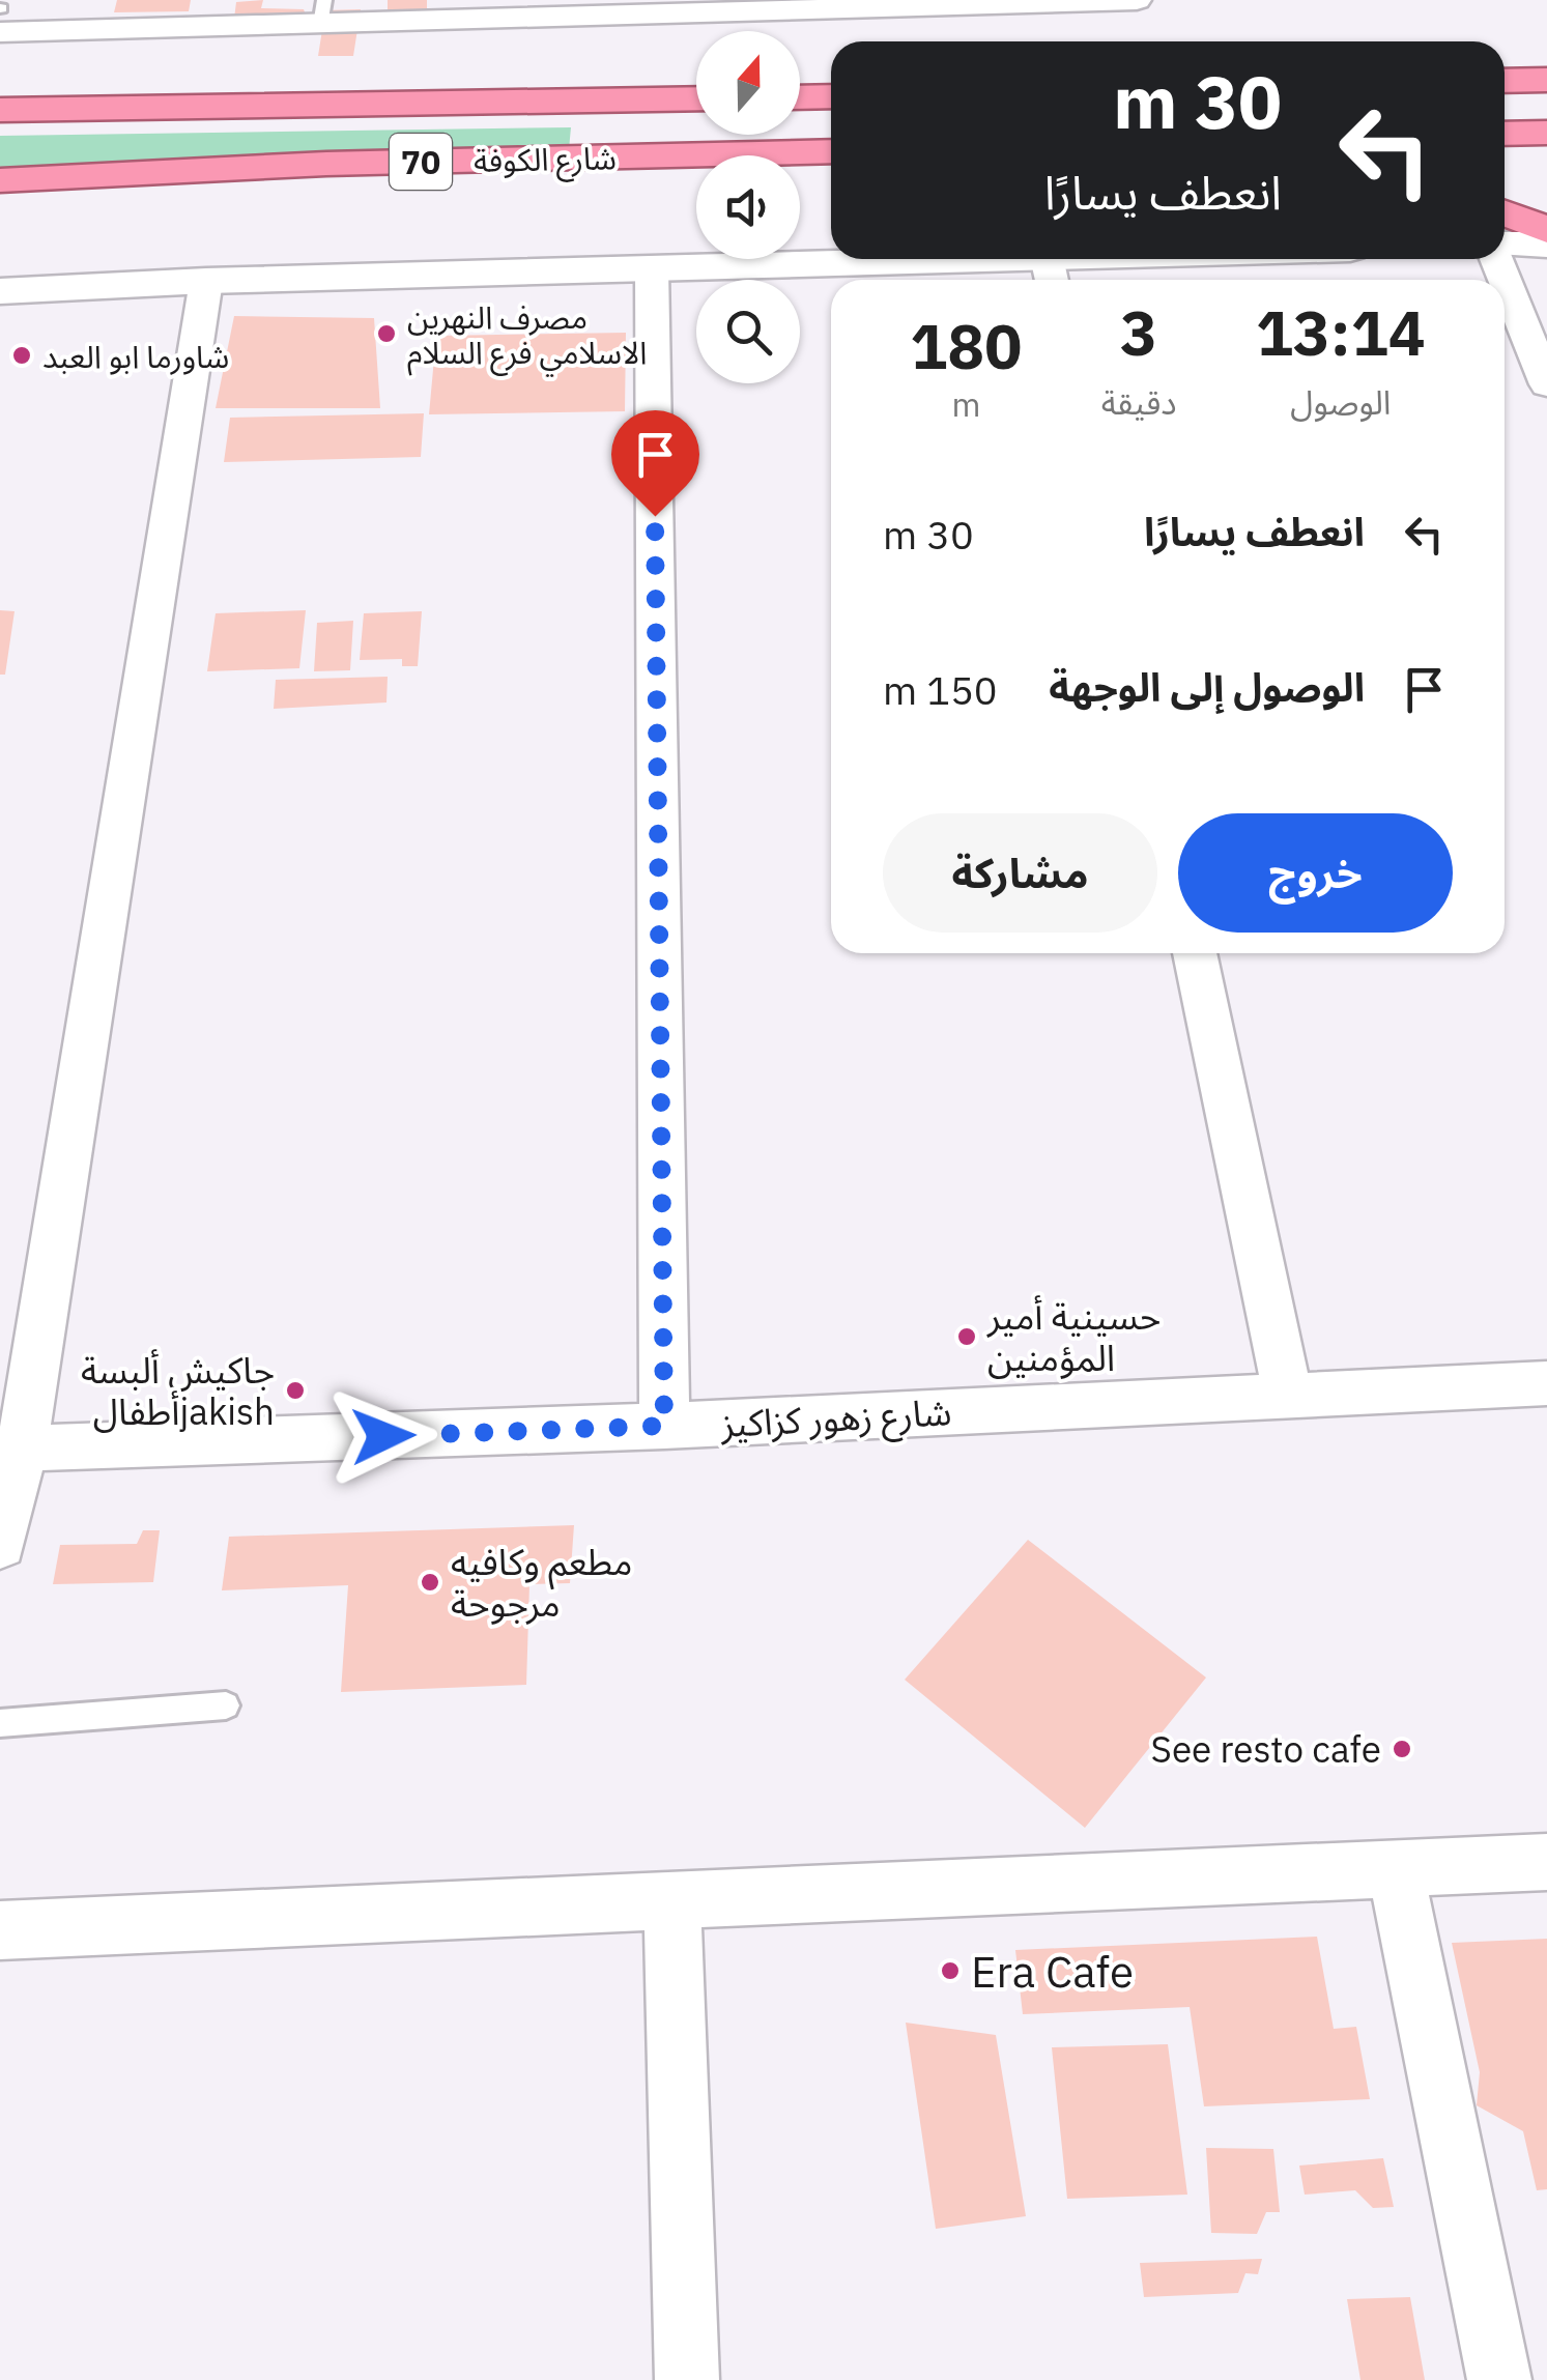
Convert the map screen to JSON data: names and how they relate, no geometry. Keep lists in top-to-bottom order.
{
  "streets": {
    "highway": ["شارع الكوفة", "70"],
    "street": ["شارع زهور كزاكيز"]
  },
  "places": [
    "مصرف النهرين الاسلامي فرع السلام",
    "شاورما ابو العبد",
    "حسينية أمير المؤمنين",
    "جاكيش ألبسة أطفالjakish",
    "مطعم وكافيه مرجوحة",
    "See resto cafe",
    "Era Cafe"
  ],
  "north": "top",
  "page": {
    "turn": ["30 m", "انعطف يسارًا"],
    "eta": [
      "13:14",
      "الوصول",
      "3",
      "دقيقة",
      "180",
      "m"
    ],
    "list": [
      {
        "name": "انعطف يسارًا",
        "value": "30 m"
      },
      {
        "name": "الوصول إلى الوجهة",
        "value": "150 m"
      }
    ],
    "buttons": ["خروج", "مشاركة"]
  }
}
